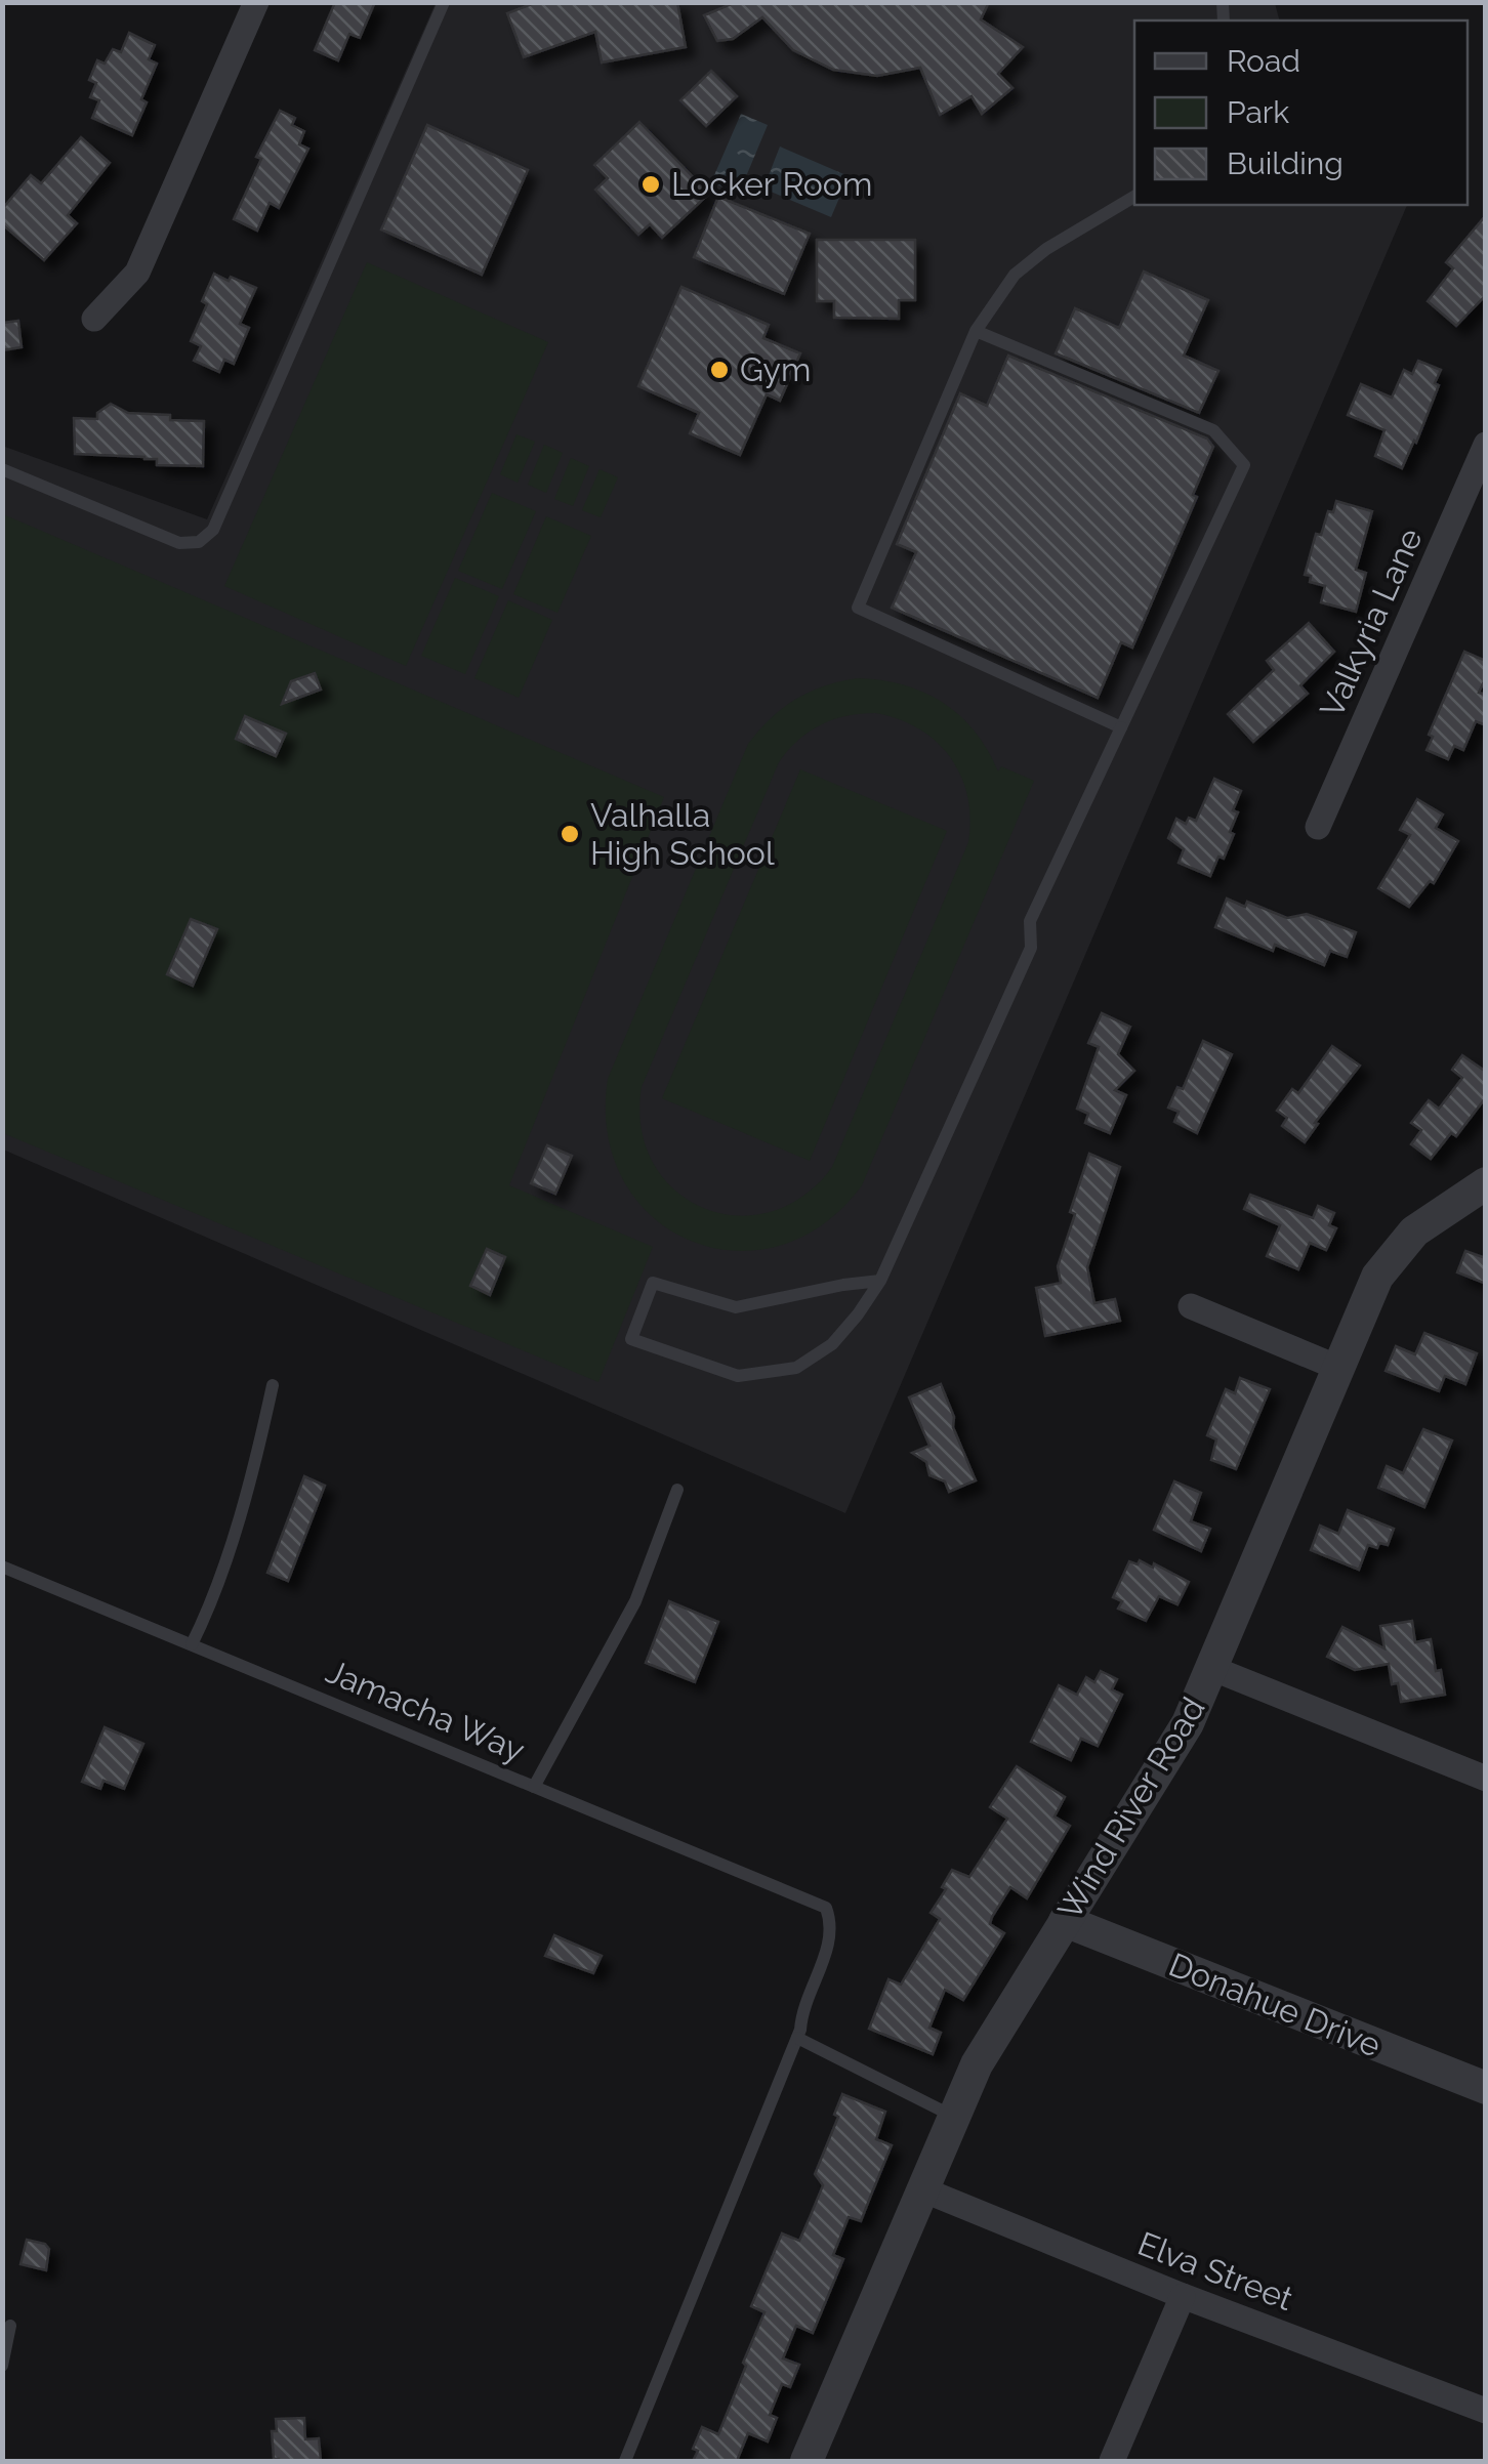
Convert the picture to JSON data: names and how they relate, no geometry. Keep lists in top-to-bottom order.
{
  "streets": {
    "street": [
      "Valkyria Lane",
      "Wind River Road",
      "Donahue Drive",
      "Elva Street"
    ],
    "lane": ["Jamacha Way"]
  },
  "crossings": [
    ["Wind River Road", "Donahue Drive"],
    ["Wind River Road", "Elva Street"]
  ],
  "places": ["Locker Room", "Gym", "Valhalla High School"],
  "legend": ["Road", "Park", "Building"]
}
